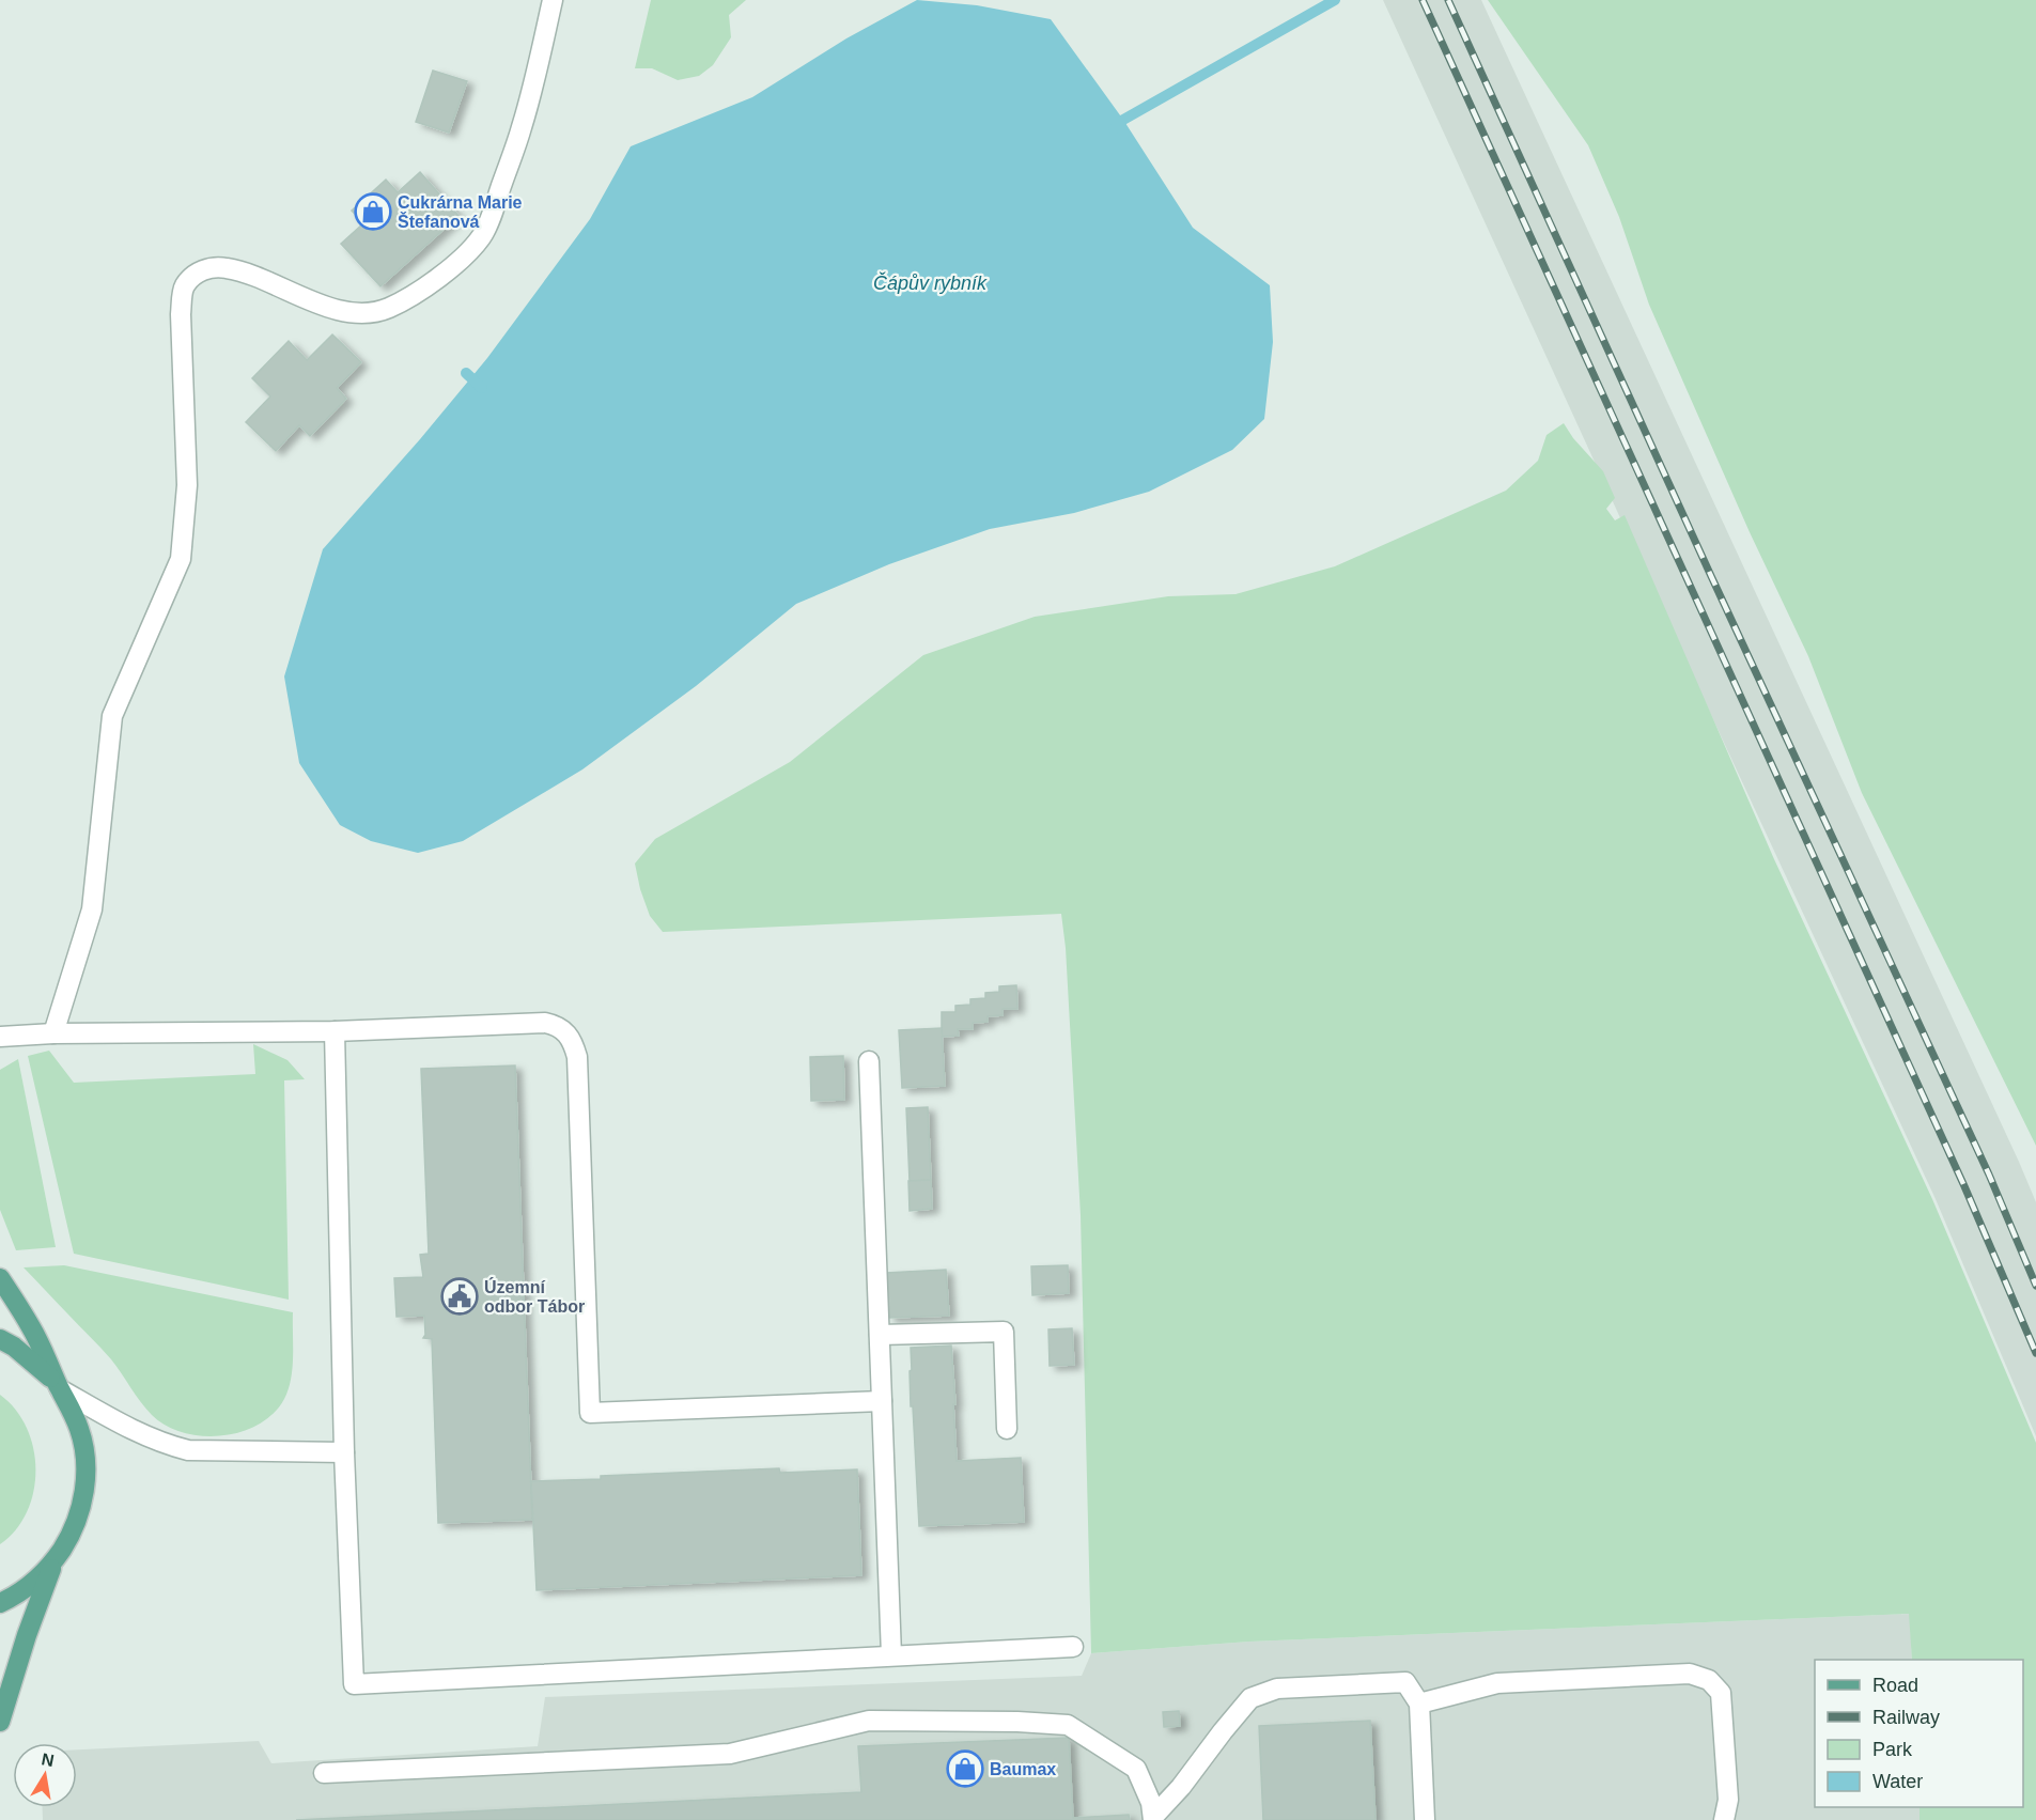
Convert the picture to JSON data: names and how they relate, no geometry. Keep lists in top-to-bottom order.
{
  "water": ["Čápův rybník"],
  "places": {
    "shop": ["Cukrárna Marie Štefanová", "Baumax"],
    "public building": ["Územní odbor Tábor"]
  },
  "legend": [
    "Road",
    "Railway",
    "Park",
    "Water"
  ],
  "north": "top"
}
